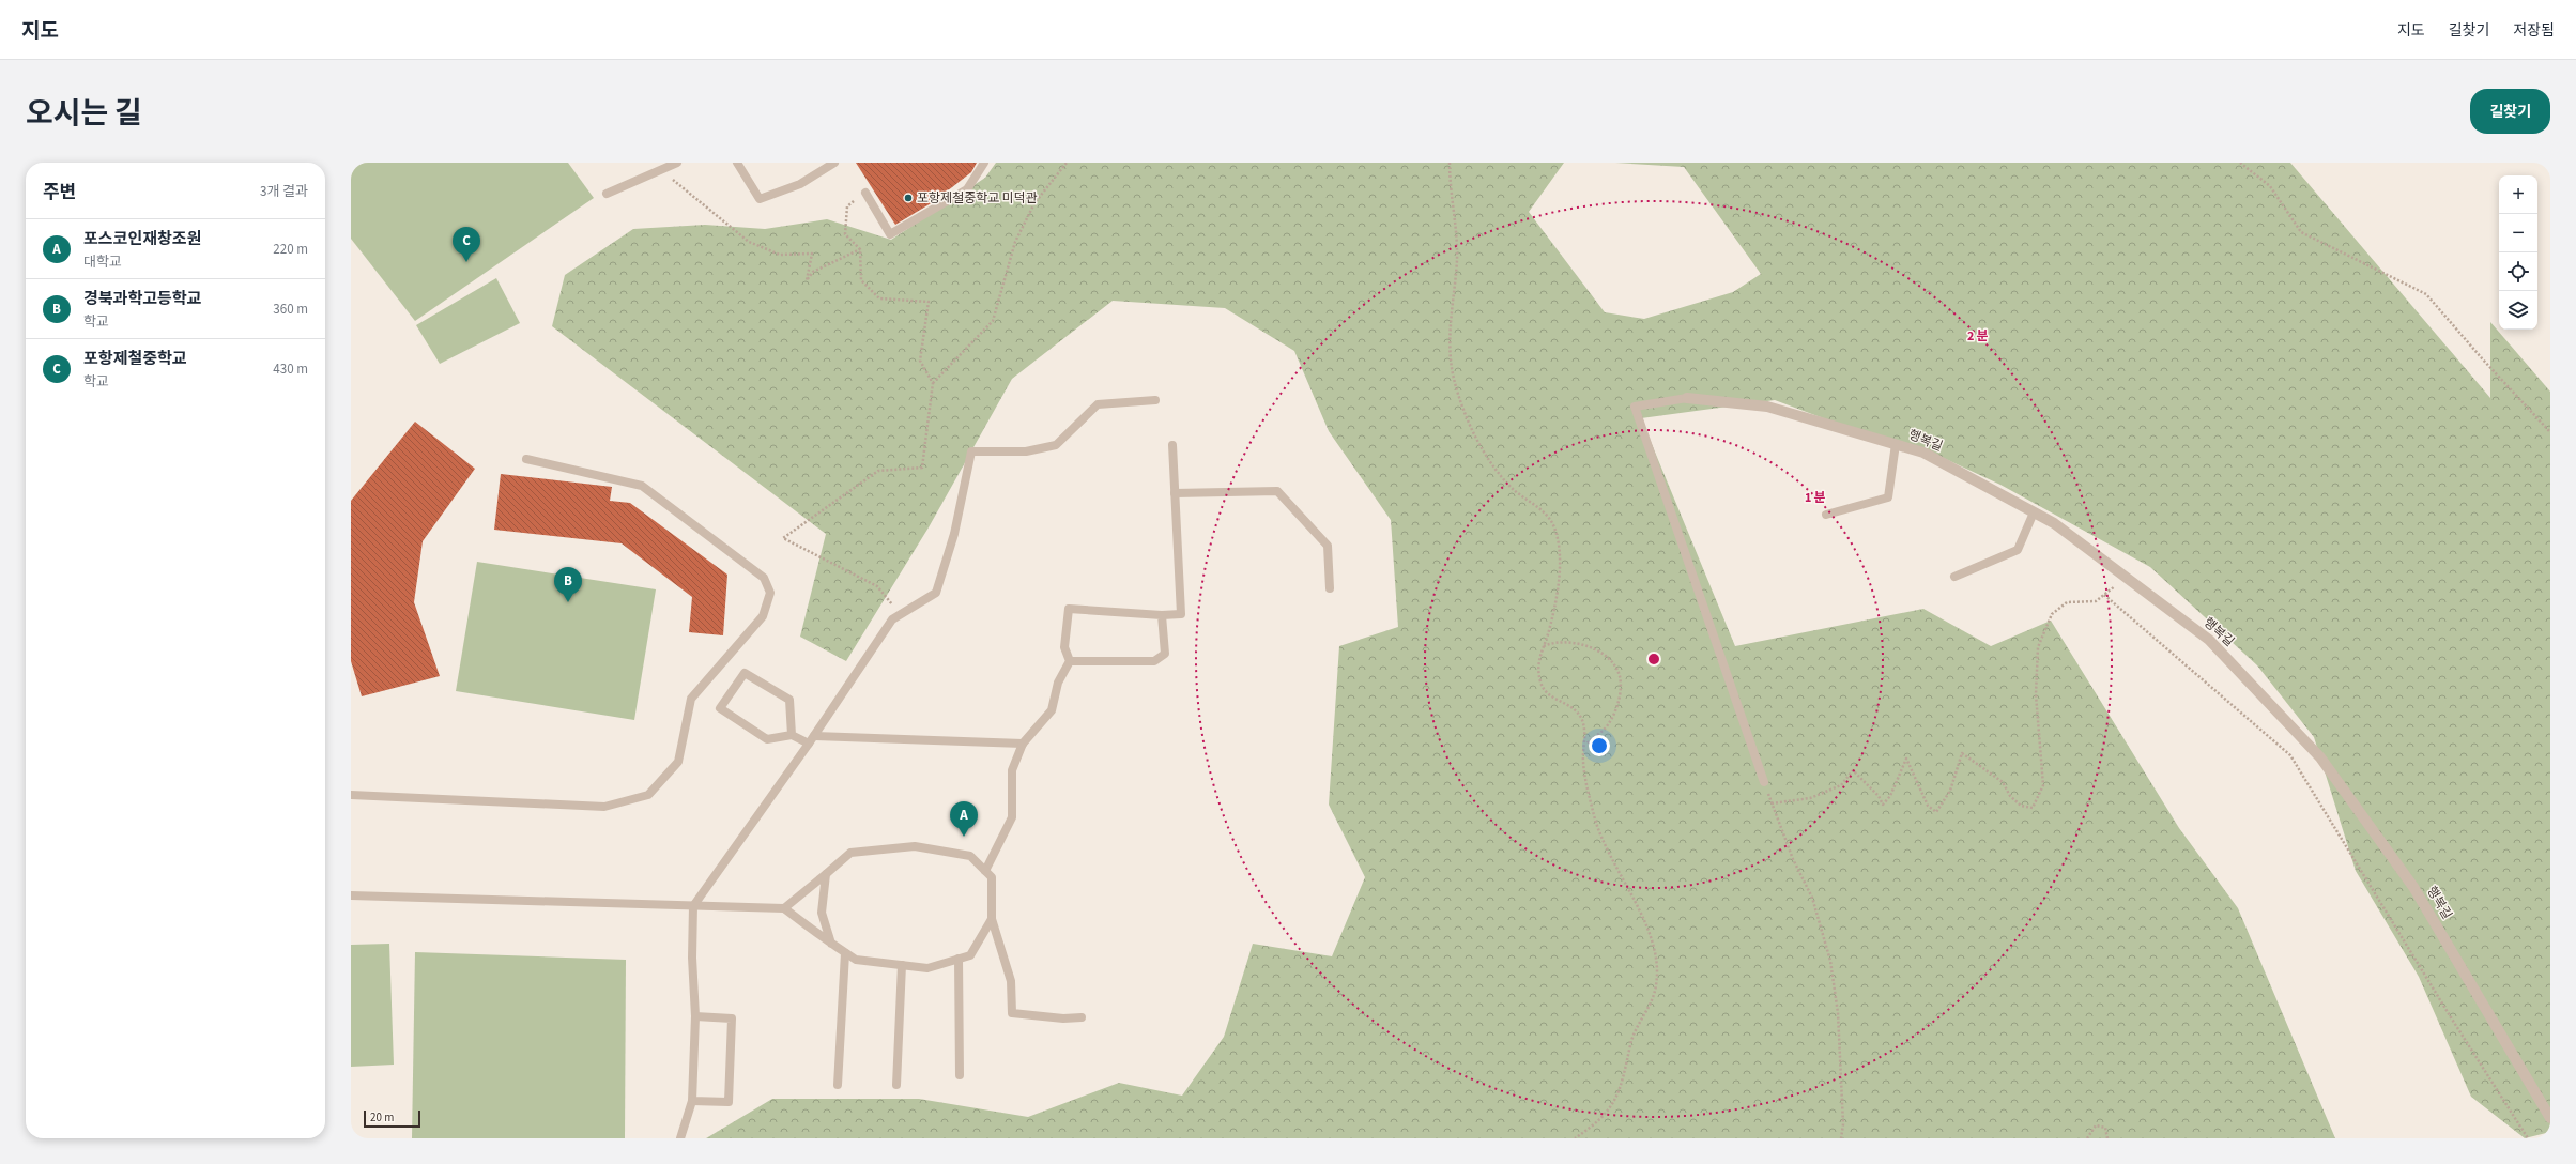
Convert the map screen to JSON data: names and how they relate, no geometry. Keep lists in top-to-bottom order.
{
  "streets": {
    "street": ["행복길"]
  },
  "places": ["포항제철중학교 미덕관"],
  "scale_bar": "20 m",
  "page": {
    "header": "지도",
    "nav": ["지도", "길찾기", "저장됨"],
    "title": "오시는 길",
    "buttons": "길찾기",
    "heading": ["주변", "3개 결과"],
    "map_buttons": ["+", "−"],
    "list": [
      {
        "mark": "A",
        "name": "포스코인재창조원",
        "note": "대학교",
        "value": "220 m"
      },
      {
        "mark": "B",
        "name": "경북과학고등학교",
        "note": "학교",
        "value": "360 m"
      },
      {
        "mark": "C",
        "name": "포항제철중학교",
        "note": "학교",
        "value": "430 m"
      }
    ],
    "pins": ["C", "B", "A"],
    "scale": "20 m"
  },
  "rings": ["2 분", "1 분"]
}
